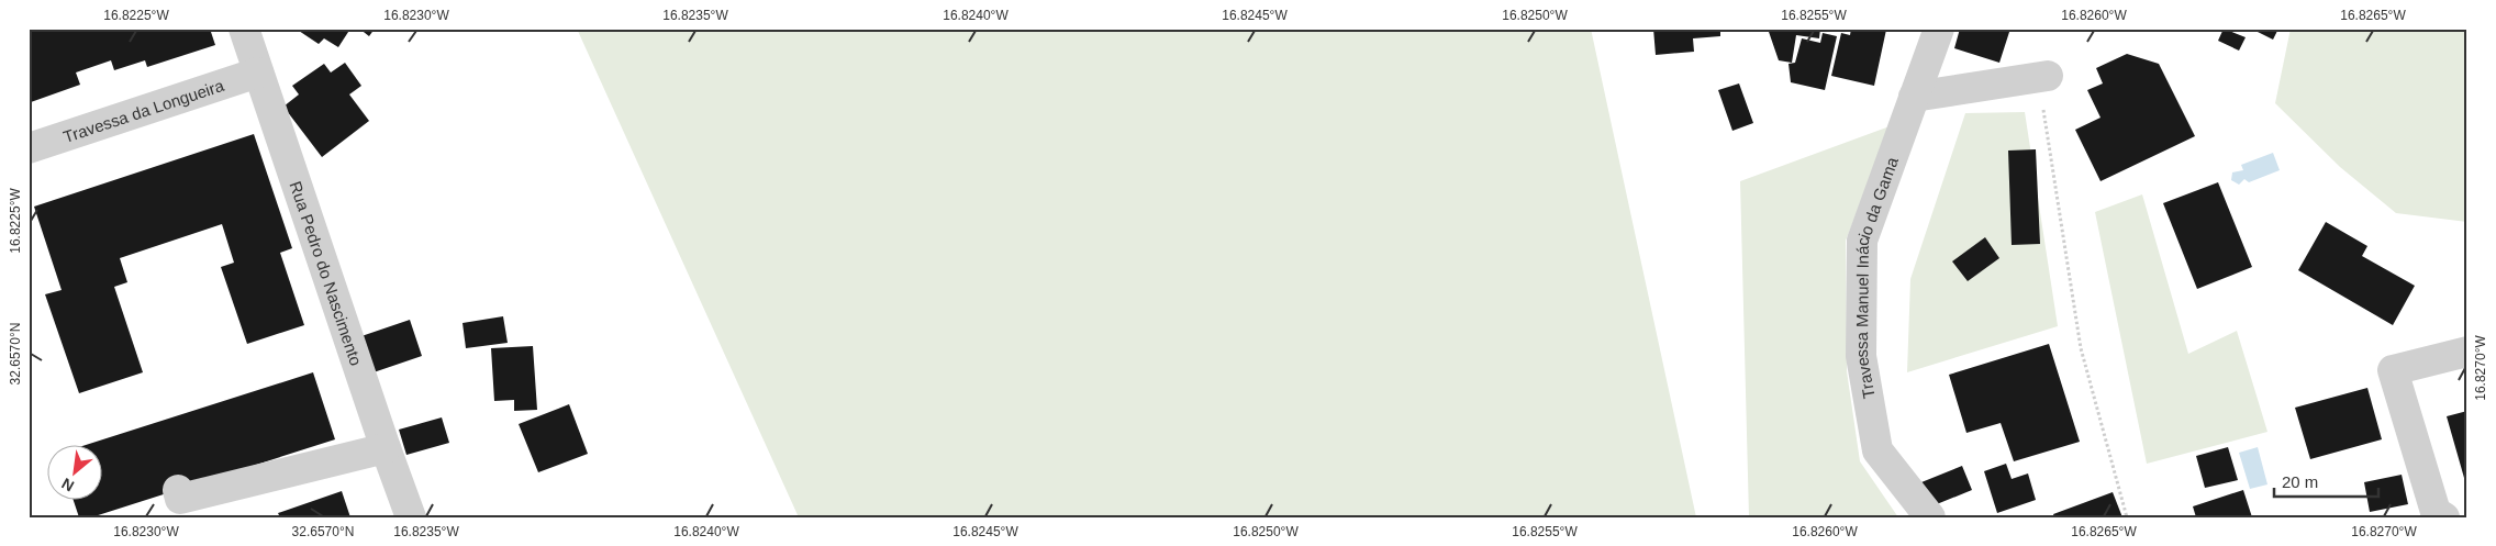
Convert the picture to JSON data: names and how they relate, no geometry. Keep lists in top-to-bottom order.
{
  "streets": {
    "street": ["Travessa da Longueira", "Rua Pedro do Nascimento", "Travessa Manuel Inácio da Gama"]
  },
  "crossings": [
    ["Travessa da Longueira", "Rua Pedro do Nascimento"]
  ],
  "scale_bar": "20 m",
  "north": "bottom left",
  "coordinates": [
    "16.8225°W",
    "16.8230°W",
    "16.8235°W",
    "16.8240°W",
    "16.8245°W",
    "16.8250°W",
    "16.8255°W",
    "16.8260°W",
    "16.8265°W",
    "32.6570°N",
    "16.8270°W"
  ]
}
